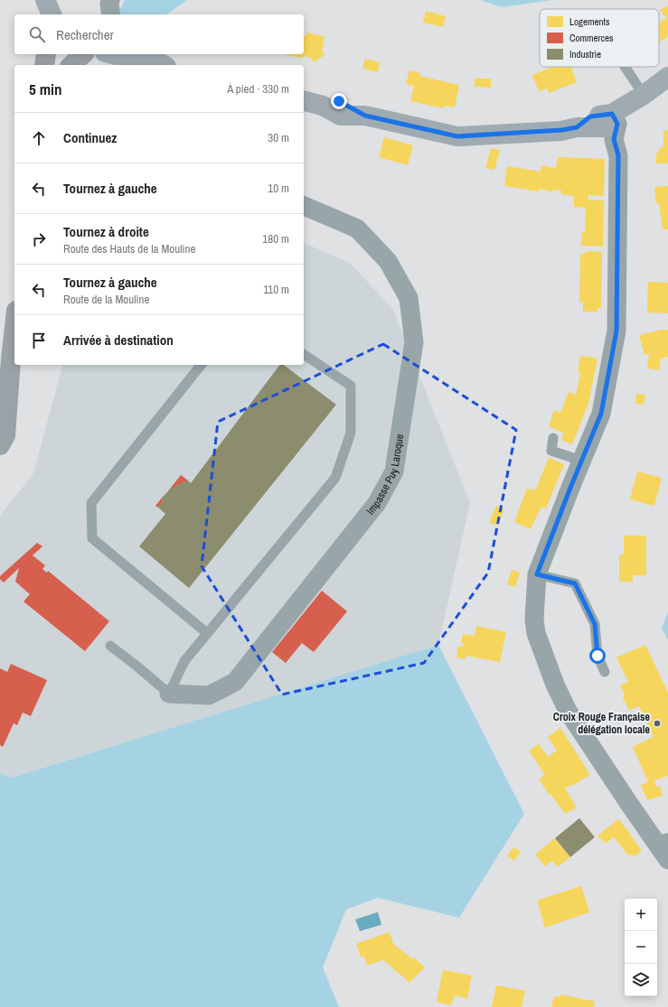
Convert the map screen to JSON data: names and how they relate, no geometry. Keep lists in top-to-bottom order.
{
  "streets": {
    "street": ["Impasse Puy Laroque"]
  },
  "places": ["Croix Rouge Française délégation locale"],
  "legend": ["Logements", "Commerces", "Industrie"],
  "page": {
    "search": "Rechercher",
    "heading": ["5 min", "À pied · 330 m"],
    "list": [
      ["Continuez", "30 m"],
      ["Tournez à gauche", "10 m"],
      ["Tournez à droite", "Route des Hauts de la Mouline", "180 m"],
      ["Tournez à gauche", "Route de la Mouline", "110 m"],
      "Arrivée à destination"
    ],
    "map_buttons": ["+", "−"]
  }
}
